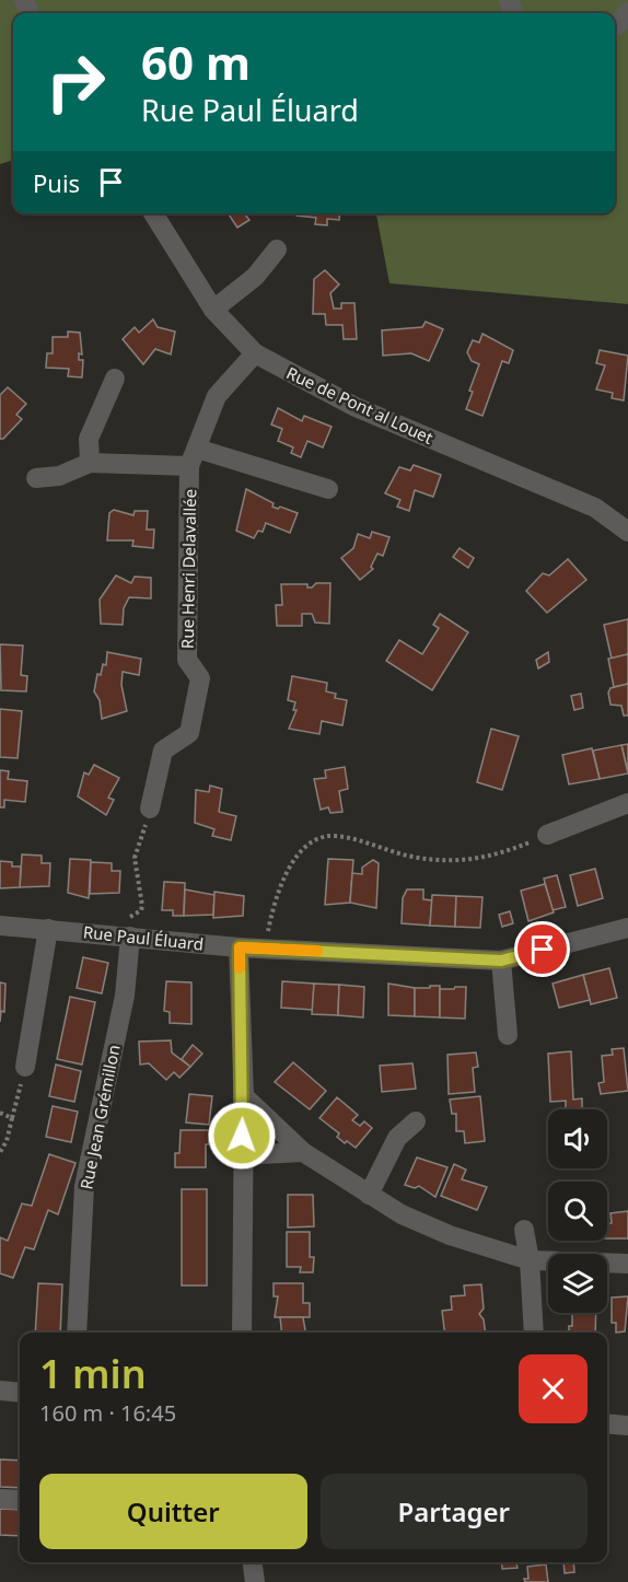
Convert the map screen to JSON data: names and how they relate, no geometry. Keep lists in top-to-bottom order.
{
  "streets": {
    "street": [
      "Rue de Pont al Louet",
      "Rue Henri Delavallée",
      "Rue Paul Éluard",
      "Rue Jean Grémillon"
    ]
  },
  "crossings": [
    ["Rue de Pont al Louet", "Rue Henri Delavallée"],
    ["Rue Paul Éluard", "Rue Jean Grémillon"]
  ],
  "page": {
    "turn": ["60 m", "Rue Paul Éluard"],
    "then": "Puis",
    "heading": ["1 min", "160 m · 16:45"],
    "buttons": ["Quitter", "Partager"]
  }
}
